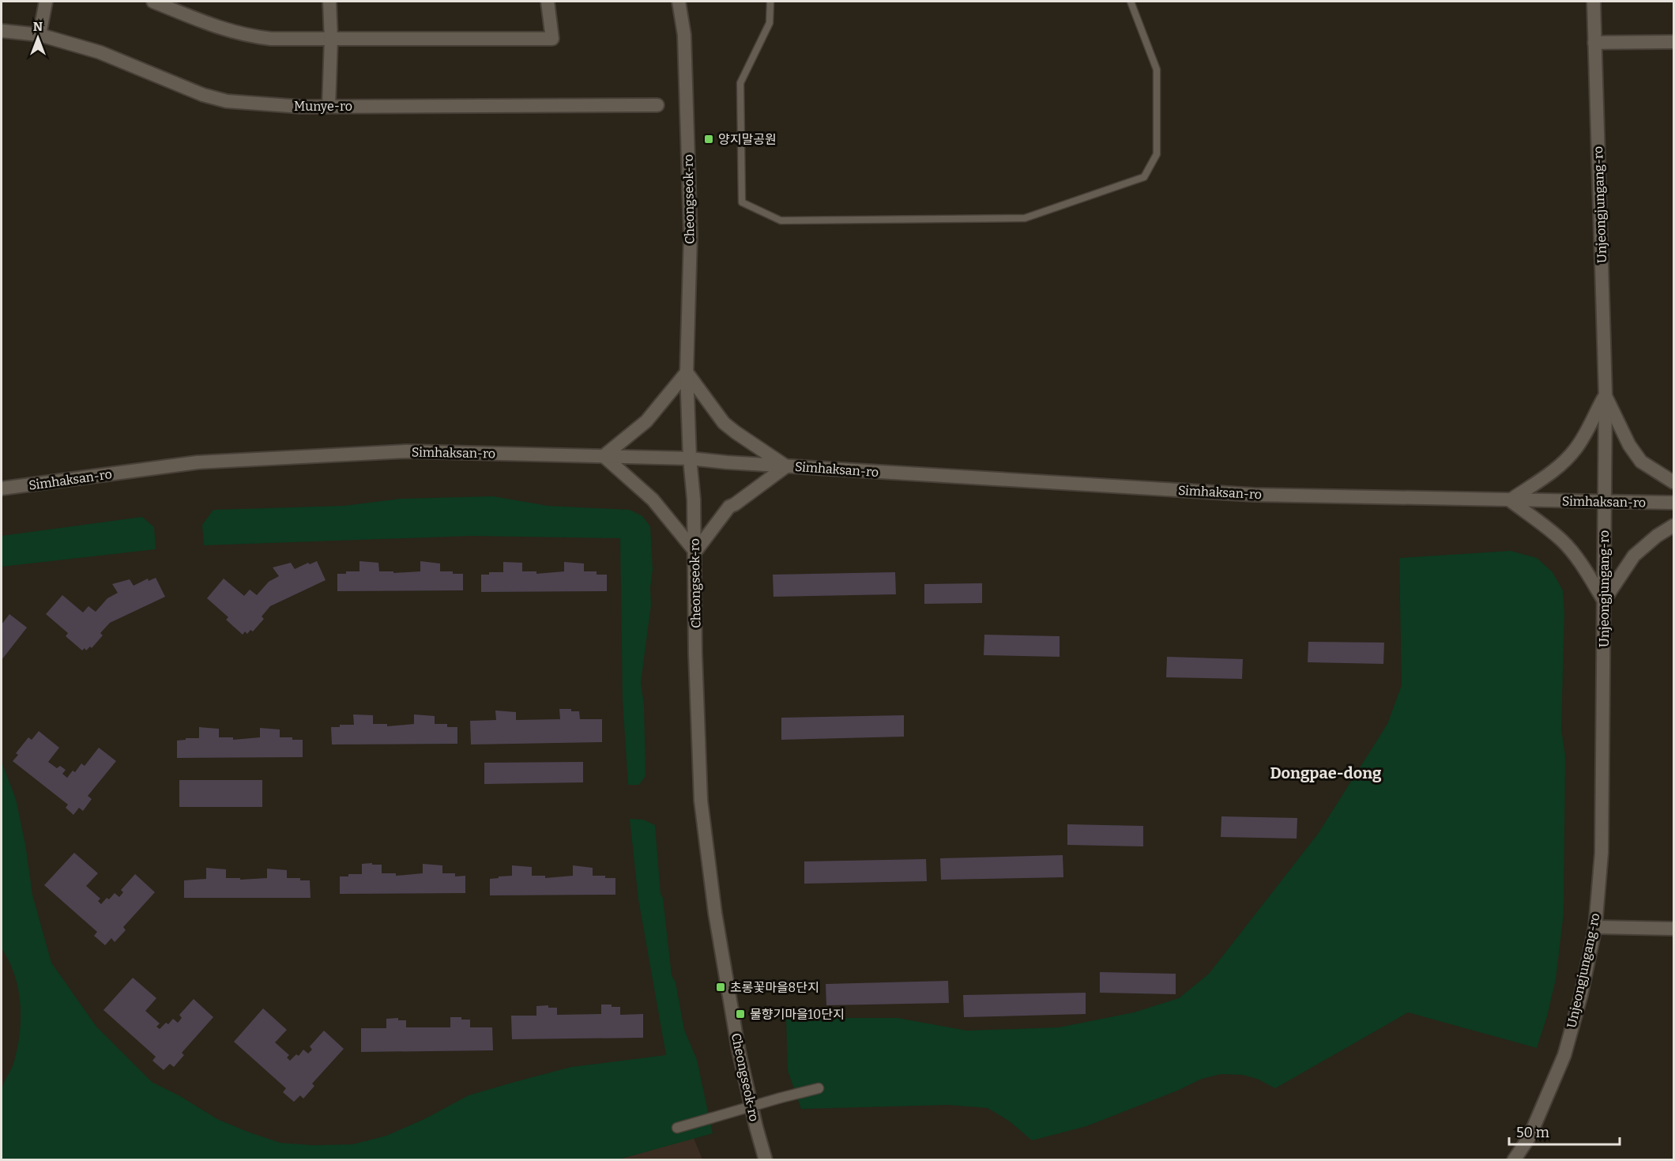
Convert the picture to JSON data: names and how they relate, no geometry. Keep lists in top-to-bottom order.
{
  "streets": {
    "street": [
      "Munye-ro",
      "Cheongseok-ro",
      "Unjeongjungang-ro",
      "Simhaksan-ro"
    ]
  },
  "crossings": [
    ["Cheongseok-ro", "Simhaksan-ro"],
    ["Unjeongjungang-ro", "Simhaksan-ro"]
  ],
  "districts": ["Dongpae-dong"],
  "places": {
    "transit": ["양지말공원", "초롱꽃마을8단지", "물향기마을10단지"]
  },
  "scale_bar": "50 m",
  "north": "top"
}
